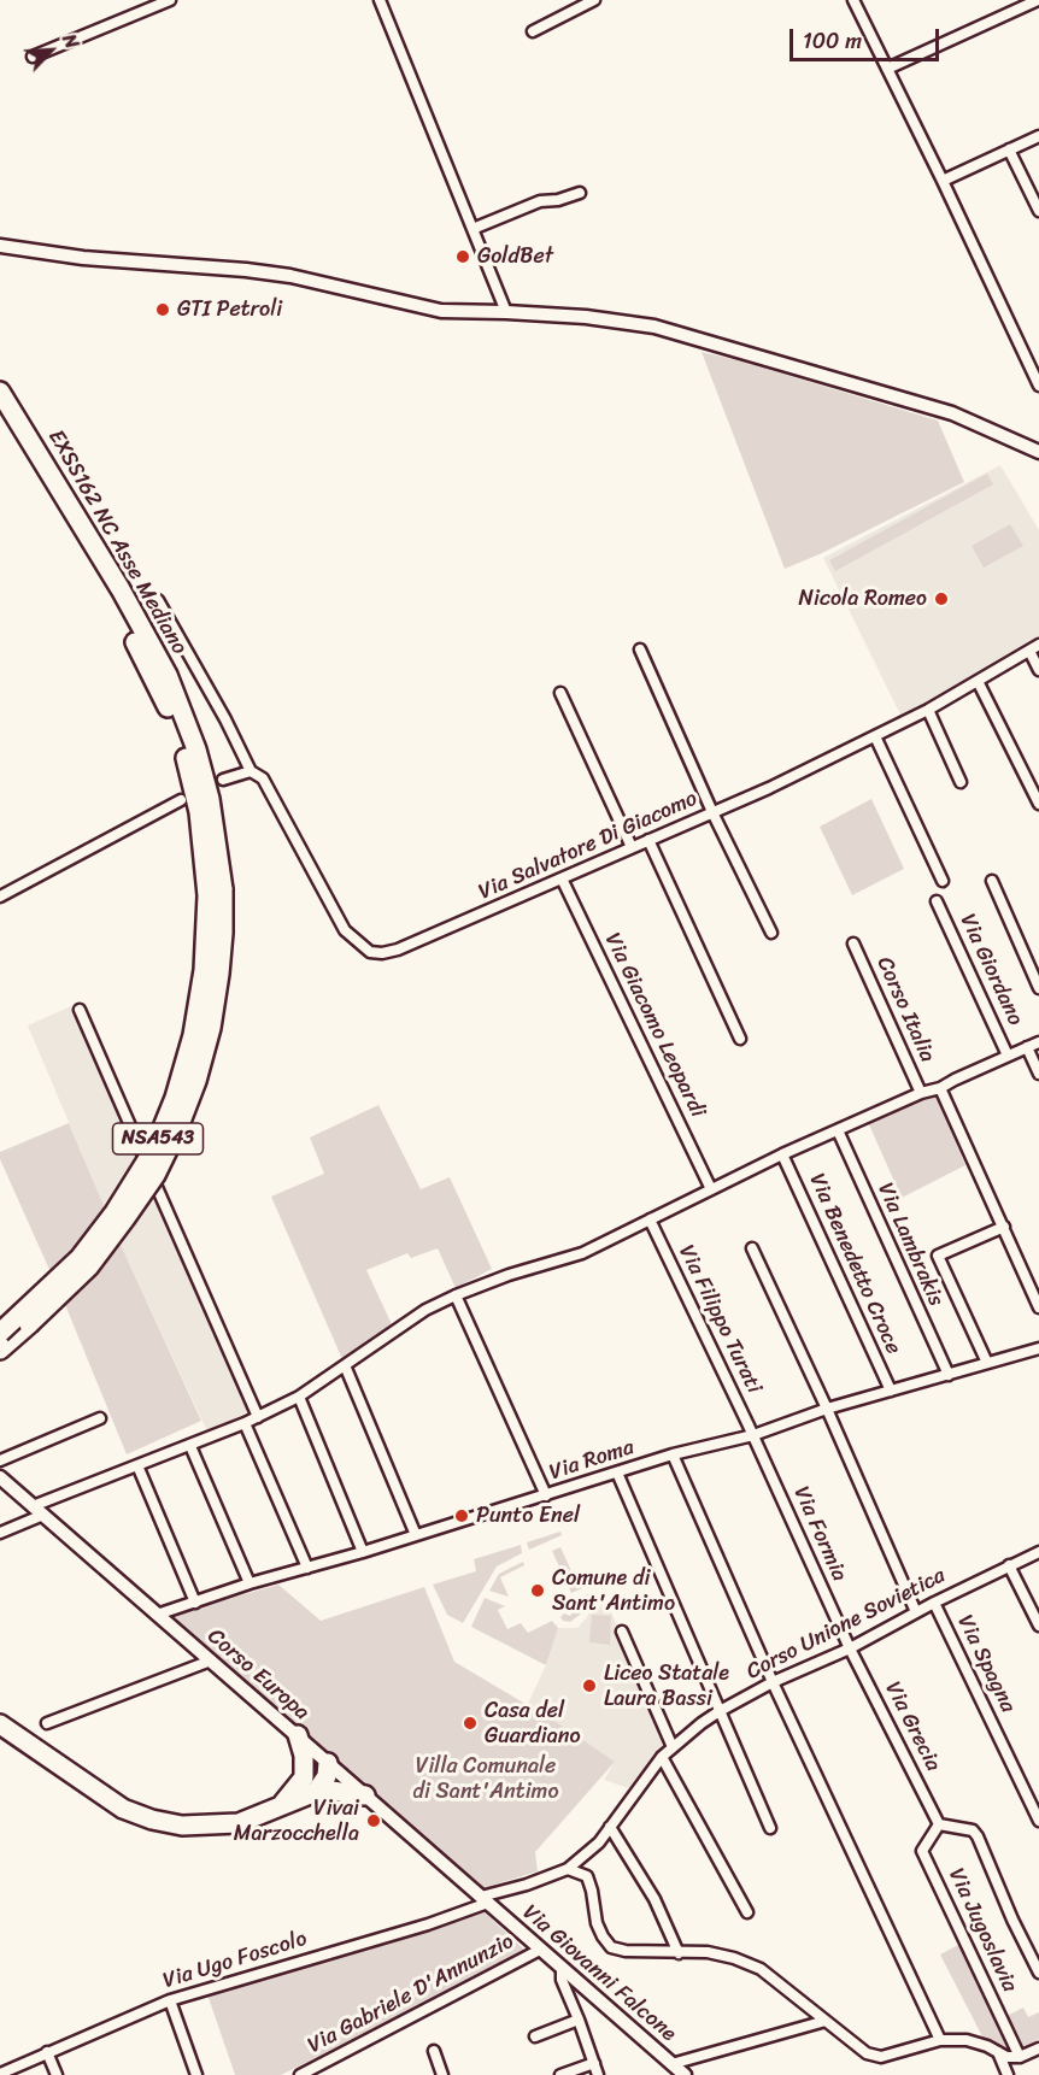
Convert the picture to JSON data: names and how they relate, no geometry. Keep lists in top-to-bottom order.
{
  "streets": {
    "highway": ["EXSS162 NC Asse Mediano", "NSA543"],
    "street": [
      "Via Salvatore Di Giacomo",
      "Via Giordano",
      "Corso Italia",
      "Via Giacomo Leopardi",
      "Via Lambrakis",
      "Via Benedetto Croce",
      "Via Filippo Turati",
      "Via Roma",
      "Via Formia",
      "Corso Unione Sovietica",
      "Via Spagna",
      "Corso Europa",
      "Via Grecia",
      "Via Jugoslavia",
      "Via Ugo Foscolo",
      "Via Giovanni Falcone",
      "Via Gabriele D'Annunzio"
    ]
  },
  "crossings": [
    ["EXSS162 NC Asse Mediano", "NSA543"],
    ["Via Salvatore Di Giacomo", "Via Giacomo Leopardi"],
    ["Via Giordano", "Corso Italia"],
    ["Via Lambrakis", "Via Roma"],
    ["Via Benedetto Croce", "Via Roma"],
    ["Via Filippo Turati", "Via Roma"],
    ["Via Filippo Turati", "Via Formia"],
    ["Via Roma", "Via Formia"],
    ["Via Roma", "Corso Europa"],
    ["Via Formia", "Corso Unione Sovietica"],
    ["Via Formia", "Via Grecia"],
    ["Corso Unione Sovietica", "Via Spagna"],
    ["Corso Unione Sovietica", "Corso Europa"],
    ["Corso Unione Sovietica", "Via Grecia"],
    ["Corso Unione Sovietica", "Via Ugo Foscolo"],
    ["Corso Unione Sovietica", "Via Giovanni Falcone"],
    ["Corso Europa", "Via Ugo Foscolo"],
    ["Corso Europa", "Via Giovanni Falcone"],
    ["Via Grecia", "Via Jugoslavia"],
    ["Via Ugo Foscolo", "Via Giovanni Falcone"],
    ["Via Giovanni Falcone", "Via Gabriele D'Annunzio"]
  ],
  "parks": ["Villa Comunale di Sant'Antimo"],
  "places": [
    "GoldBet",
    "GTI Petroli",
    "Nicola Romeo",
    "Punto Enel",
    "Comune di Sant'Antimo",
    "Liceo Statale Laura Bassi",
    "Casa del Guardiano",
    "Vivai Marzocchella"
  ],
  "scale_bar": "100 m",
  "north": "top right"
}
